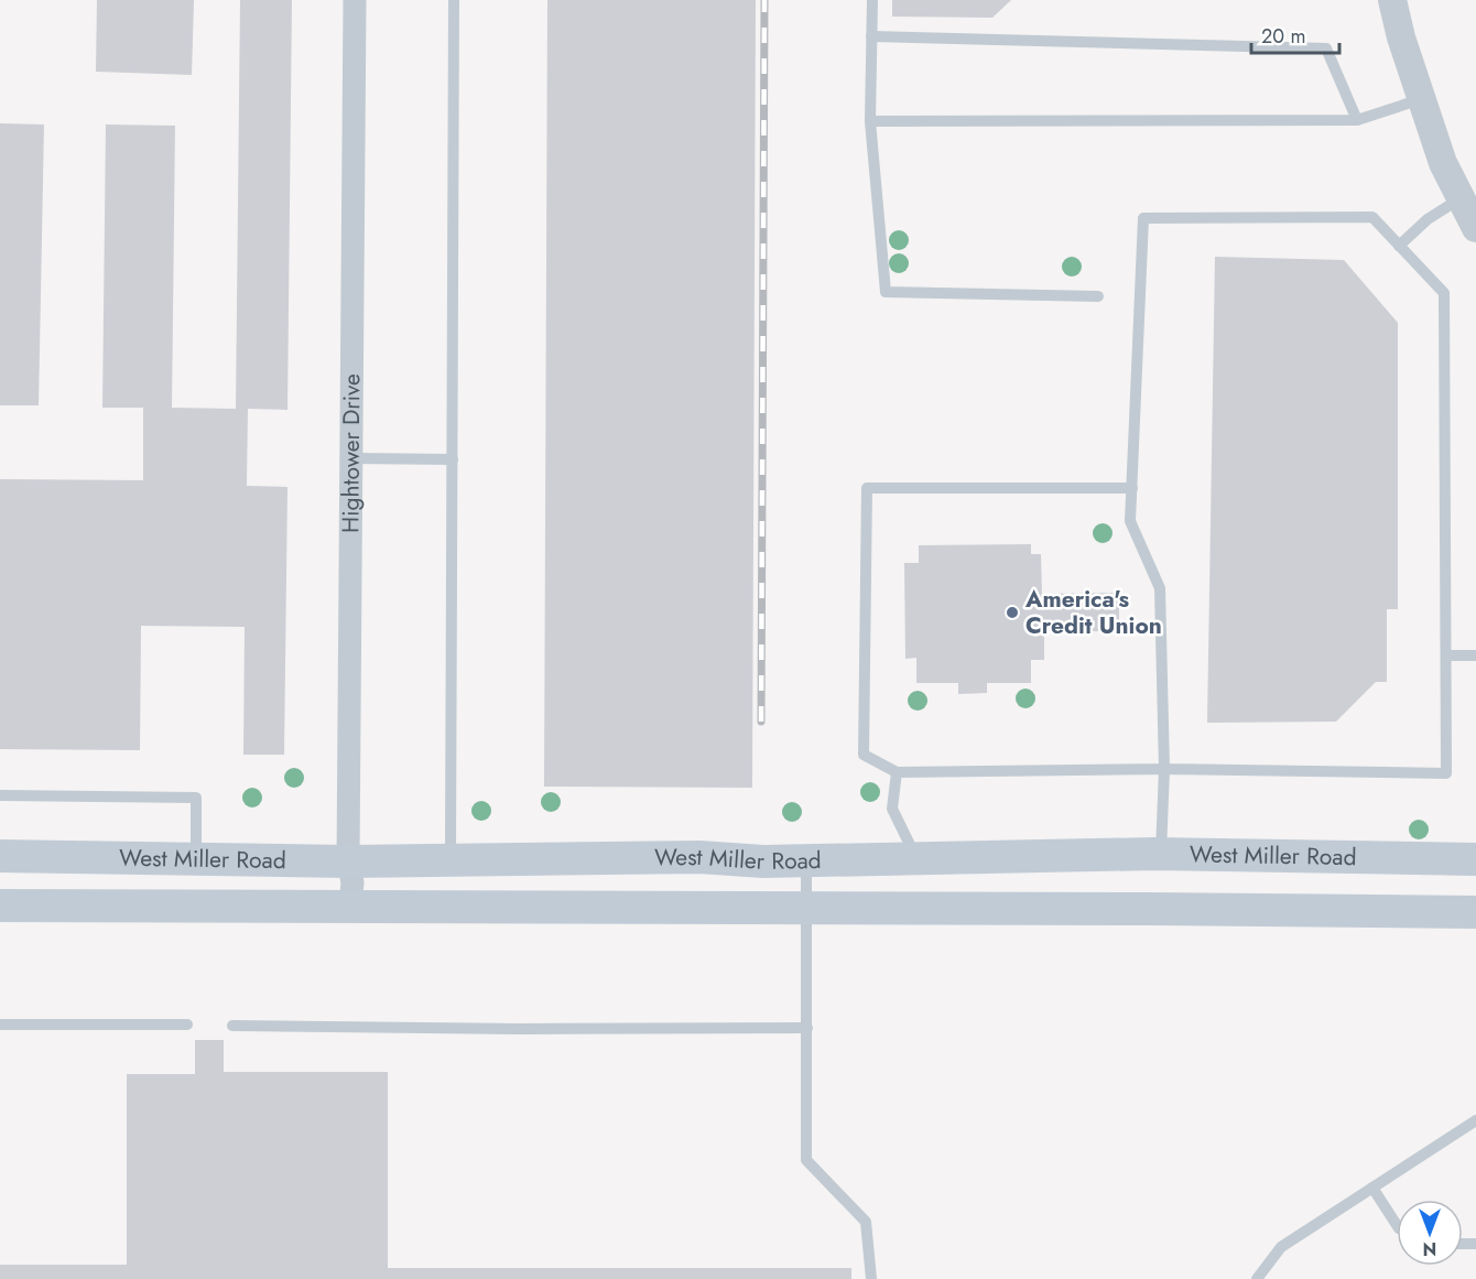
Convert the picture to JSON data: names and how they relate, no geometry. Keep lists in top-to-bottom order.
{
  "streets": {
    "main road": ["West Miller Road"],
    "street": ["Hightower Drive"]
  },
  "crossings": [
    ["Hightower Drive", "West Miller Road"]
  ],
  "places": ["America's Credit Union"],
  "scale_bar": "20 m",
  "north": "bottom"
}
